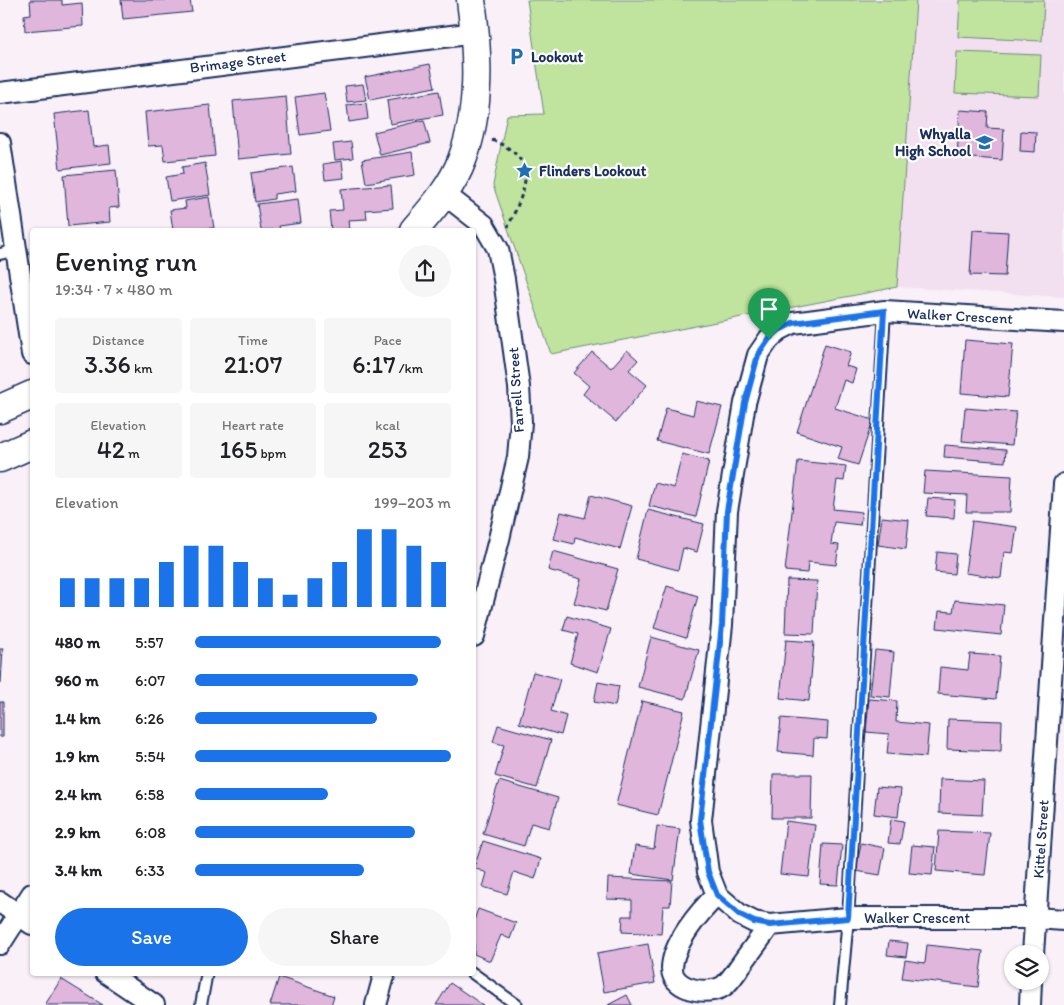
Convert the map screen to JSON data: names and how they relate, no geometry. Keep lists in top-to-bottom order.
{
  "streets": {
    "street": [
      "Brimage Street",
      "Walker Crescent",
      "Farrell Street",
      "Kittel Street"
    ]
  },
  "crossings": [
    ["Walker Crescent", "Kittel Street"]
  ],
  "places": {
    "parking": ["Lookout"],
    "school or university": ["Whyalla High School"],
    "place": ["Flinders Lookout"]
  },
  "page": {
    "heading": ["Evening run", "19:34 · 7 × 480 m"],
    "stats": [
      ["Distance", "3.36 km"],
      ["Time", "21:07"],
      ["Pace", "6:17 /km"],
      ["Elevation", "42 m"],
      ["Heart rate", "165 bpm"],
      ["kcal", "253"]
    ],
    "chart": ["Elevation", "199–203 m"],
    "list": [
      {
        "name": "480 m",
        "note": "5:57"
      },
      {
        "name": "960 m",
        "note": "6:07"
      },
      {
        "name": "1.4 km",
        "note": "6:26"
      },
      {
        "name": "1.9 km",
        "note": "5:54"
      },
      {
        "name": "2.4 km",
        "note": "6:58"
      },
      {
        "name": "2.9 km",
        "note": "6:08"
      },
      {
        "name": "3.4 km",
        "note": "6:33"
      }
    ],
    "buttons": ["Save", "Share"]
  }
}
